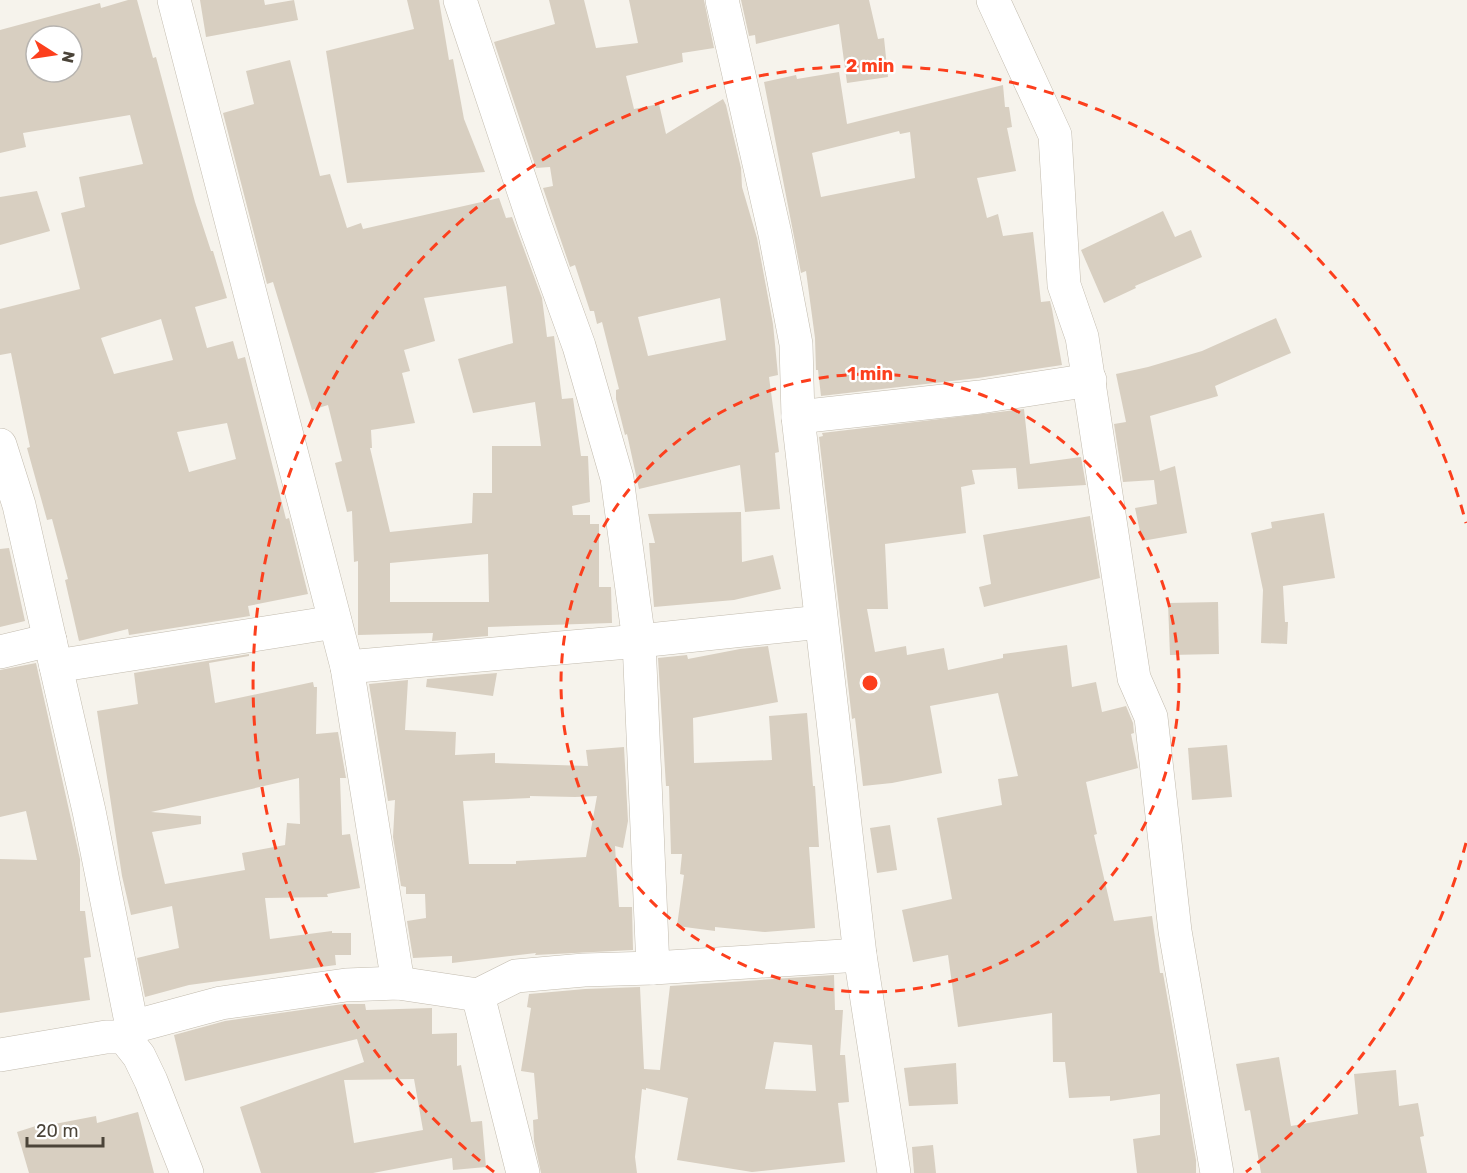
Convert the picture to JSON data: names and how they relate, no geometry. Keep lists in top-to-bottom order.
{
  "scale_bar": "20 m",
  "north": "right",
  "rings": ["2 min", "1 min"]
}
